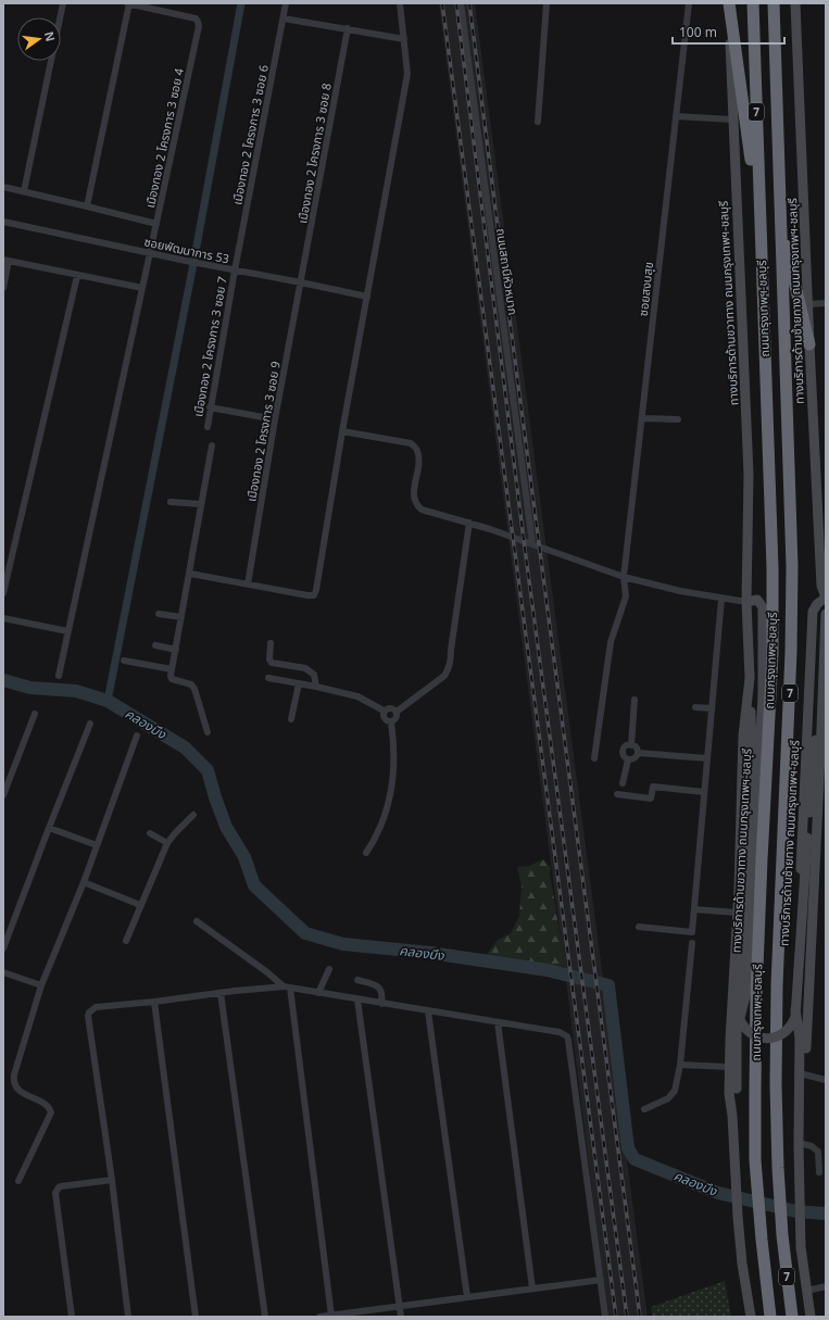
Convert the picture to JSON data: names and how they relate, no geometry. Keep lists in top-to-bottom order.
{
  "streets": {
    "highway": ["7", "ถนนกรุงเทพฯ-ชลบุรี"],
    "main road": ["ทางบริการด้านซ้ายทาง ถนนกรุงเทพฯ-ชลบุรี", "ทางบริการด้านขวาทาง ถนนกรุงเทพฯ-ชลบุรี"],
    "street": [
      "เมืองทอง 2 โครงการ 3 ซอย 6",
      "เมืองทอง 2 โครงการ 3 ซอย 4",
      "เมืองทอง 2 โครงการ 3 ซอย 8",
      "ซอยพัฒนาการ 53",
      "ถนนสถานีหัวหมาก",
      "ซอยสงบสุข",
      "เมืองทอง 2 โครงการ 3 ซอย 7",
      "เมืองทอง 2 โครงการ 3 ซอย 9"
    ]
  },
  "crossings": [
    ["เมืองทอง 2 โครงการ 3 ซอย 6", "ซอยพัฒนาการ 53"],
    ["เมืองทอง 2 โครงการ 3 ซอย 6", "เมืองทอง 2 โครงการ 3 ซอย 7"],
    ["เมืองทอง 2 โครงการ 3 ซอย 4", "ซอยพัฒนาการ 53"],
    ["เมืองทอง 2 โครงการ 3 ซอย 8", "ซอยพัฒนาการ 53"],
    ["เมืองทอง 2 โครงการ 3 ซอย 8", "เมืองทอง 2 โครงการ 3 ซอย 9"],
    ["ซอยพัฒนาการ 53", "เมืองทอง 2 โครงการ 3 ซอย 7"],
    ["ซอยพัฒนาการ 53", "เมืองทอง 2 โครงการ 3 ซอย 9"]
  ],
  "water": ["คลองบึง"],
  "scale_bar": "100 m",
  "north": "right"
}
